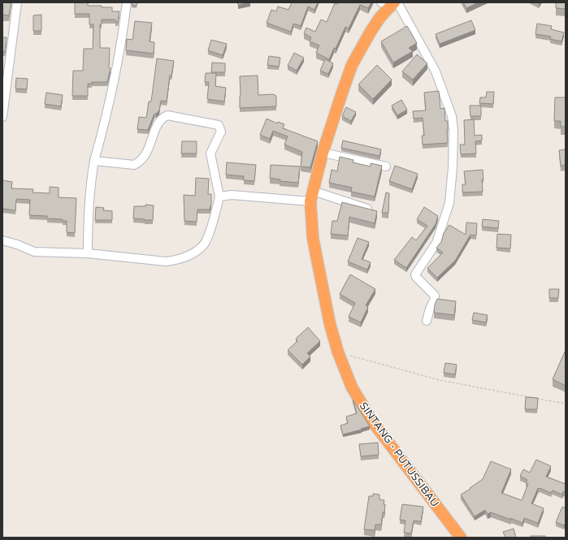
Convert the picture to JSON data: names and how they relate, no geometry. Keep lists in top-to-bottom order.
{
  "streets": {
    "highway": ["SINTANG - PUTUSSIBAU"]
  }
}
